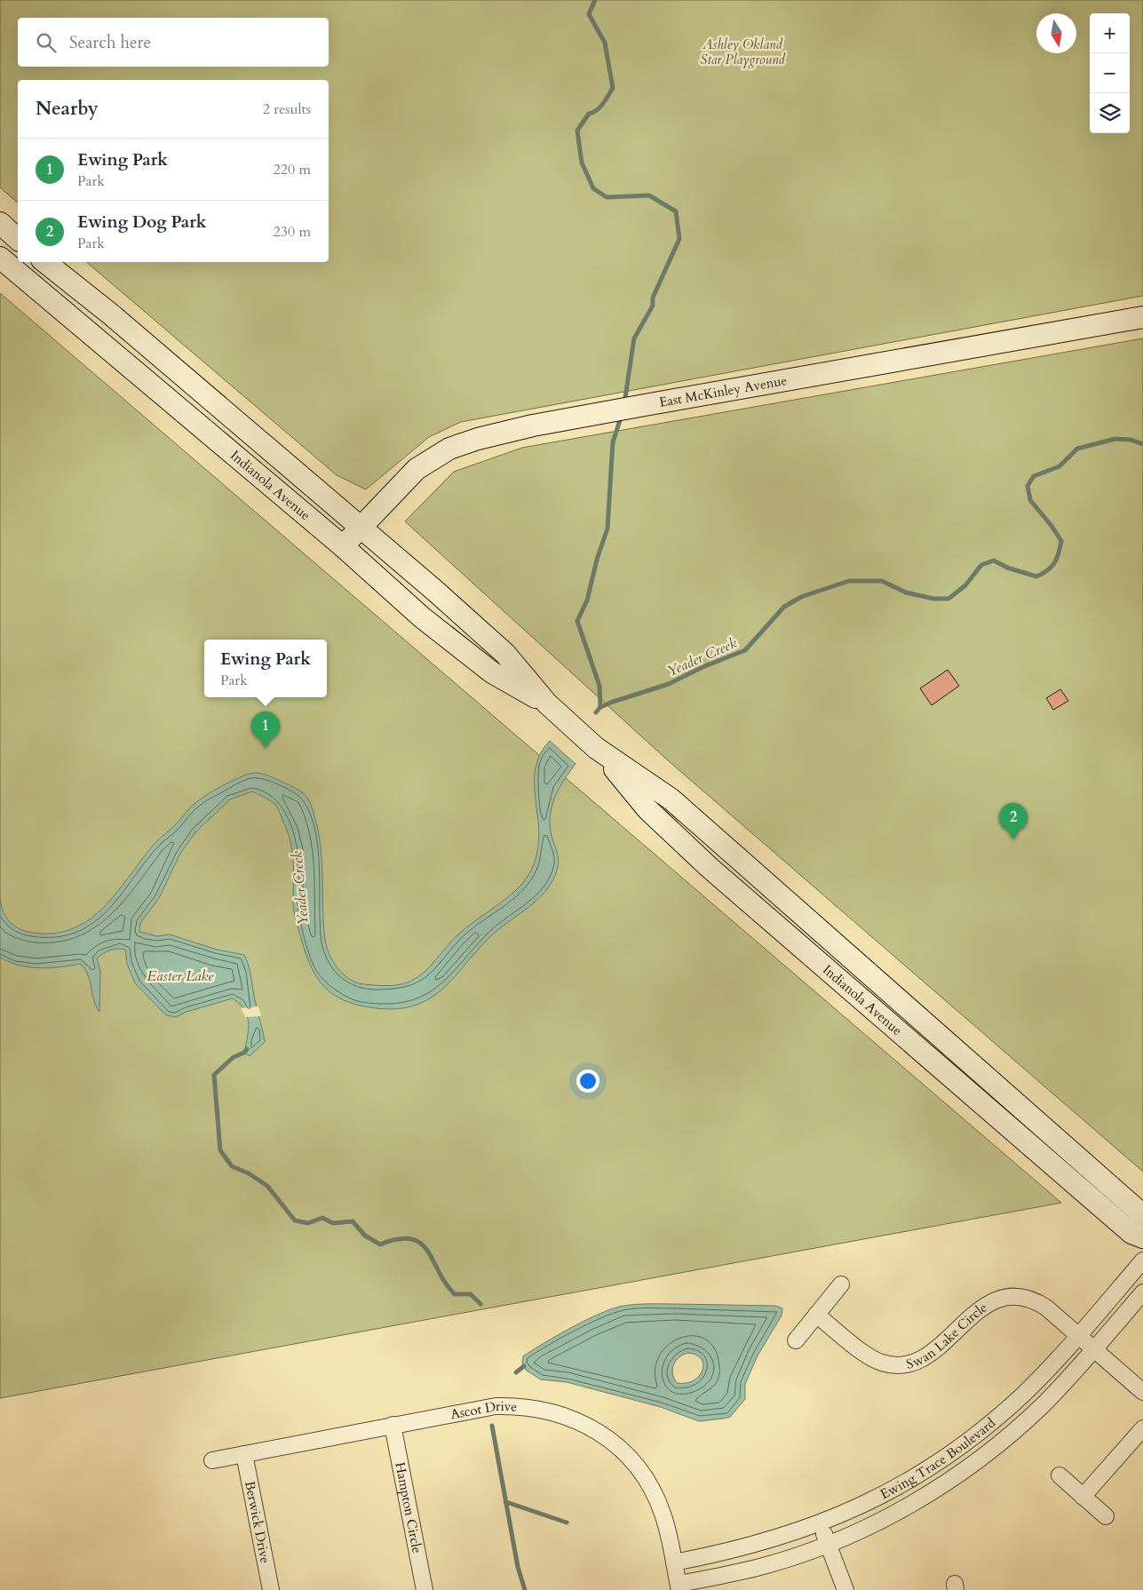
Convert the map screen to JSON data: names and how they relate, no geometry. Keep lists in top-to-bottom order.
{
  "streets": {
    "main road": ["East McKinley Avenue", "Indianola Avenue"],
    "street": [
      "Swan Lake Circle",
      "Ascot Drive",
      "Ewing Trace Boulevard",
      "Hampton Circle",
      "Berwick Drive"
    ]
  },
  "crossings": [
    ["East McKinley Avenue", "Indianola Avenue"],
    ["Swan Lake Circle", "Ewing Trace Boulevard"],
    ["Ascot Drive", "Ewing Trace Boulevard"],
    ["Ascot Drive", "Hampton Circle"],
    ["Ascot Drive", "Berwick Drive"]
  ],
  "water": ["Yeader Creek", "Easter Lake"],
  "parks": ["Ashley Okland Star Playground"],
  "north": "bottom",
  "page": {
    "map_buttons": ["+", "−"],
    "search": "Search here",
    "heading": ["Nearby", "2 results"],
    "list": [
      {
        "mark": "1",
        "name": "Ewing Park",
        "note": "Park",
        "value": "220 m"
      },
      {
        "mark": "2",
        "name": "Ewing Dog Park",
        "note": "Park",
        "value": "230 m"
      }
    ],
    "popup": ["Ewing Park", "Park"],
    "pins": ["1", "2"]
  }
}
